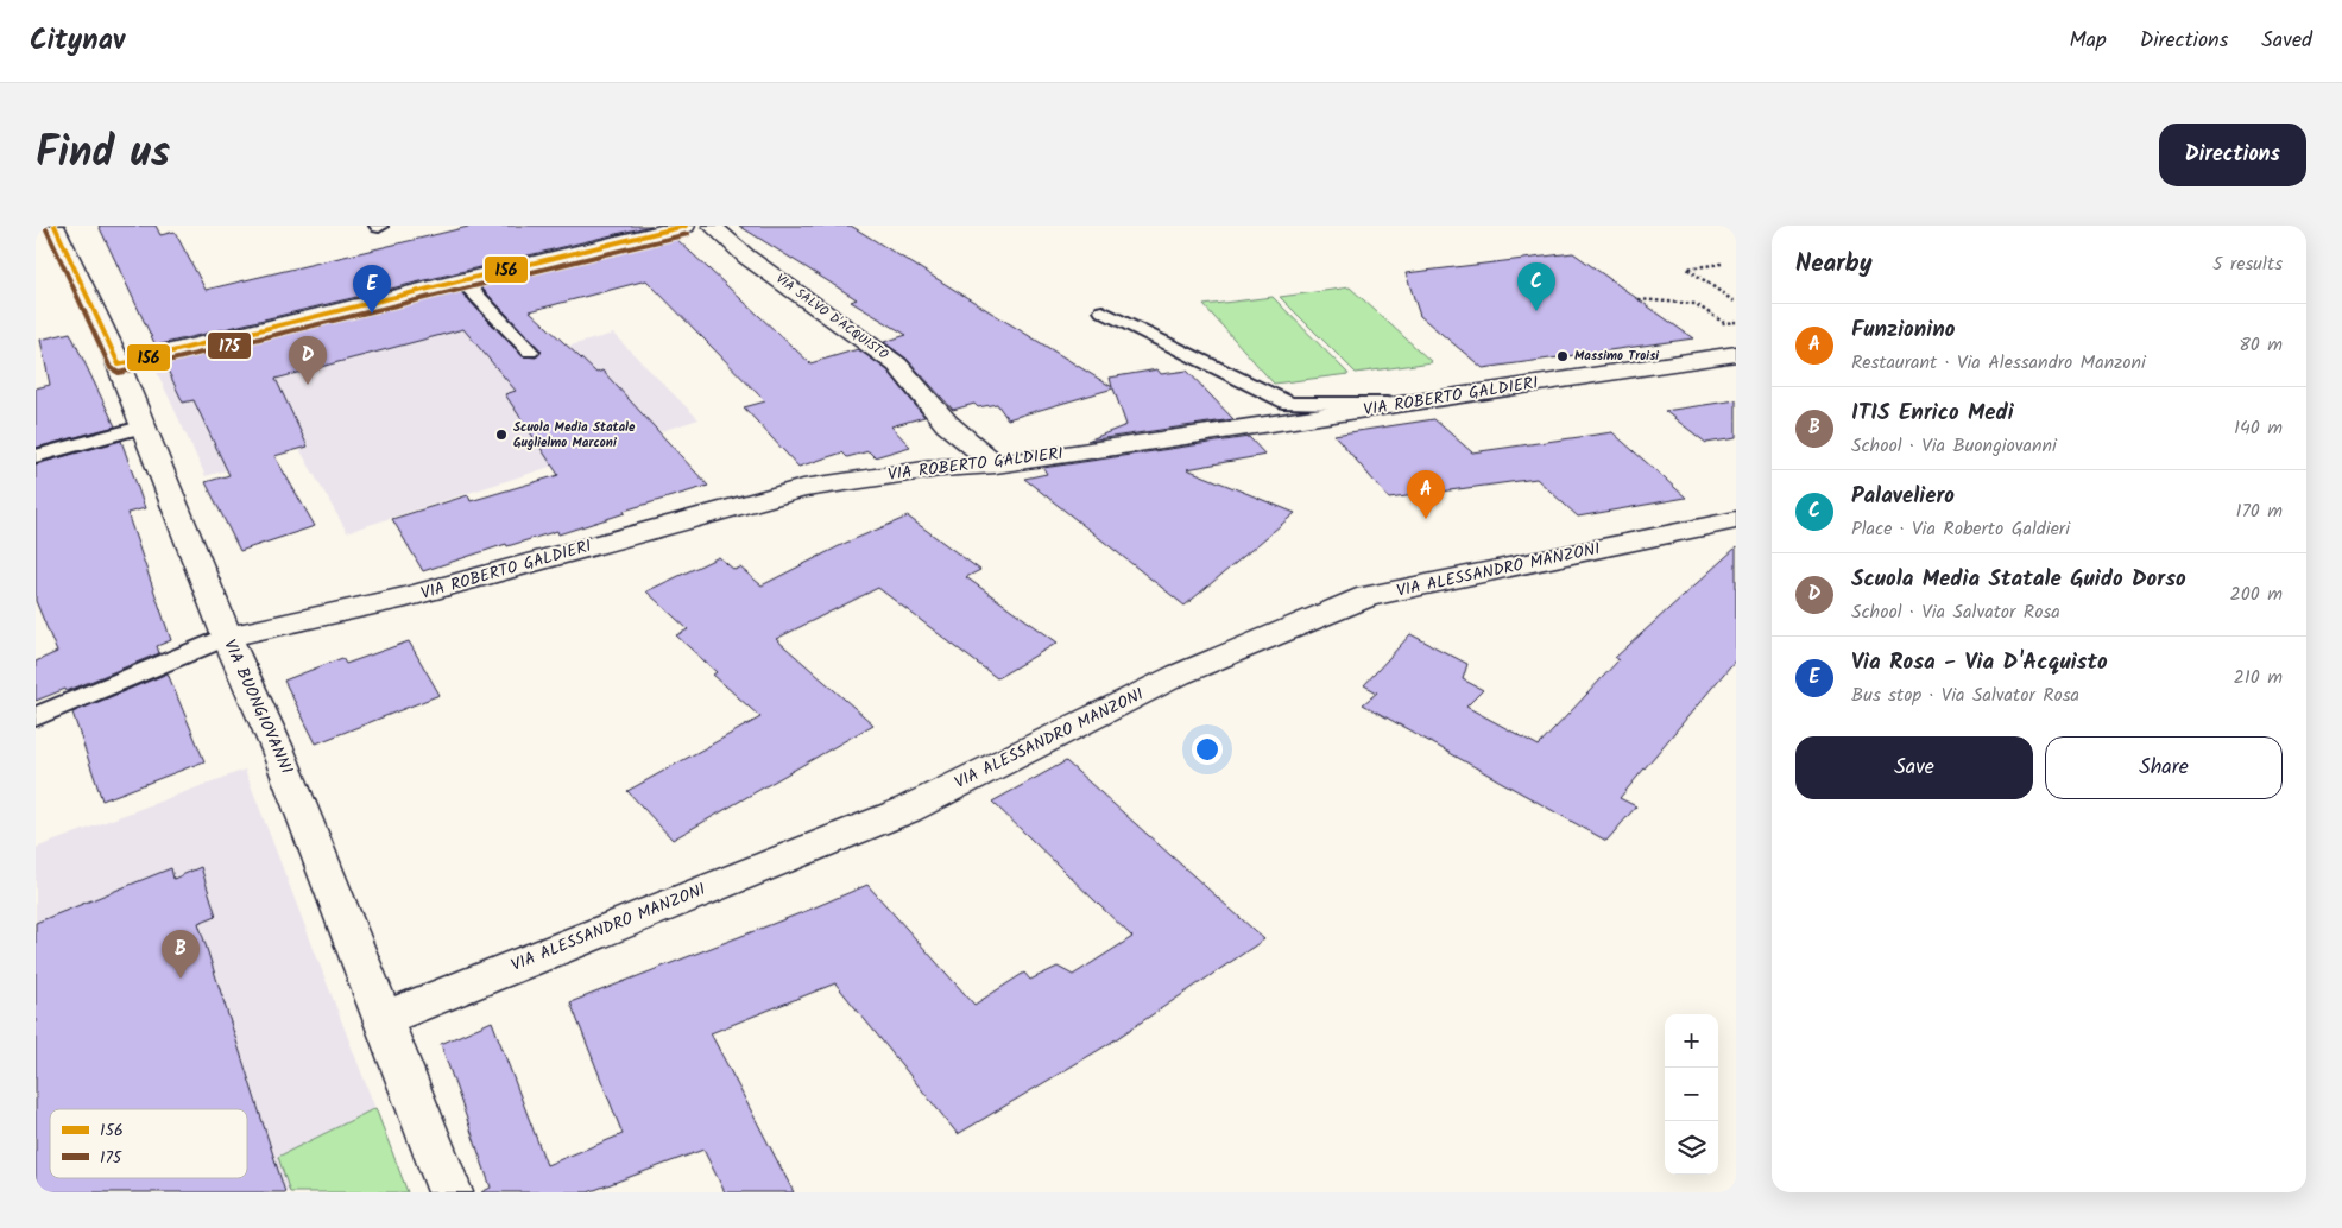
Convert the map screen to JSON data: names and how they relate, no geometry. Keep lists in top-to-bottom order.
{
  "streets": {
    "street": [
      "VIA SALVO D'ACQUISTO",
      "VIA ROBERTO GALDIERI",
      "VIA ALESSANDRO MANZONI",
      "VIA BUONGIOVANNI"
    ]
  },
  "crossings": [
    ["VIA SALVO D'ACQUISTO", "VIA ROBERTO GALDIERI"],
    ["VIA ROBERTO GALDIERI", "VIA BUONGIOVANNI"],
    ["VIA ALESSANDRO MANZONI", "VIA BUONGIOVANNI"]
  ],
  "places": ["Massimo Troisi", "Scuola Media Statale Guglielmo Marconi"],
  "lines": ["transit line 156", "transit line 175"],
  "legend": ["156", "175"],
  "page": {
    "header": "Citynav",
    "nav": ["Map", "Directions", "Saved"],
    "title": "Find us",
    "buttons": [
      "Directions",
      ["Save", "Share"]
    ],
    "heading": ["Nearby", "5 results"],
    "pins": [
      "C",
      "E",
      "D",
      "A",
      "B"
    ],
    "list": [
      {
        "mark": "A",
        "name": "Funzionino",
        "note": "Restaurant · Via Alessandro Manzoni",
        "value": "80 m"
      },
      {
        "mark": "B",
        "name": "ITIS Enrico Medi",
        "note": "School · Via Buongiovanni",
        "value": "140 m"
      },
      {
        "mark": "C",
        "name": "Palaveliero",
        "note": "Place · Via Roberto Galdieri",
        "value": "170 m"
      },
      {
        "mark": "D",
        "name": "Scuola Media Statale Guido Dorso",
        "note": "School · Via Salvator Rosa",
        "value": "200 m"
      },
      {
        "mark": "E",
        "name": "Via Rosa - Via D'Acquisto",
        "note": "Bus stop · Via Salvator Rosa",
        "value": "210 m"
      }
    ],
    "map_buttons": ["+", "−"]
  }
}
